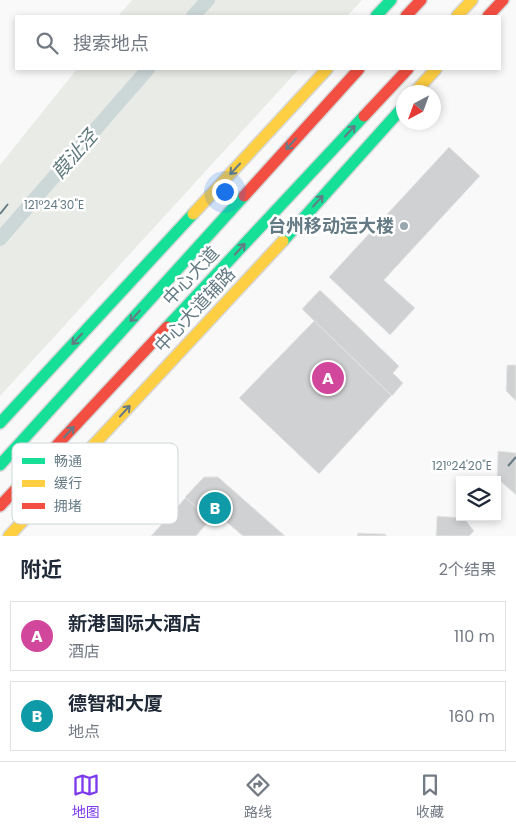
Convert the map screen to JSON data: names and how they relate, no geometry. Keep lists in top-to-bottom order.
{
  "streets": {
    "main road": ["中心大道", "中心大道辅路"]
  },
  "water": ["葭沚泾"],
  "places": ["台州移动运大楼"],
  "legend": ["畅通", "缓行", "拥堵"],
  "north": "bottom left",
  "page": {
    "search": "搜索地点",
    "pins": ["A", "B"],
    "heading": ["附近", "2个结果"],
    "list": [
      {
        "mark": "A",
        "name": "新港国际大酒店",
        "note": "酒店",
        "value": "110 m"
      },
      {
        "mark": "B",
        "name": "德智和大厦",
        "note": "地点",
        "value": "160 m"
      }
    ],
    "nav": ["地图", "路线", "收藏"]
  },
  "coordinates": ["121°24'30\"E", "121°24'20\"E"]
}
